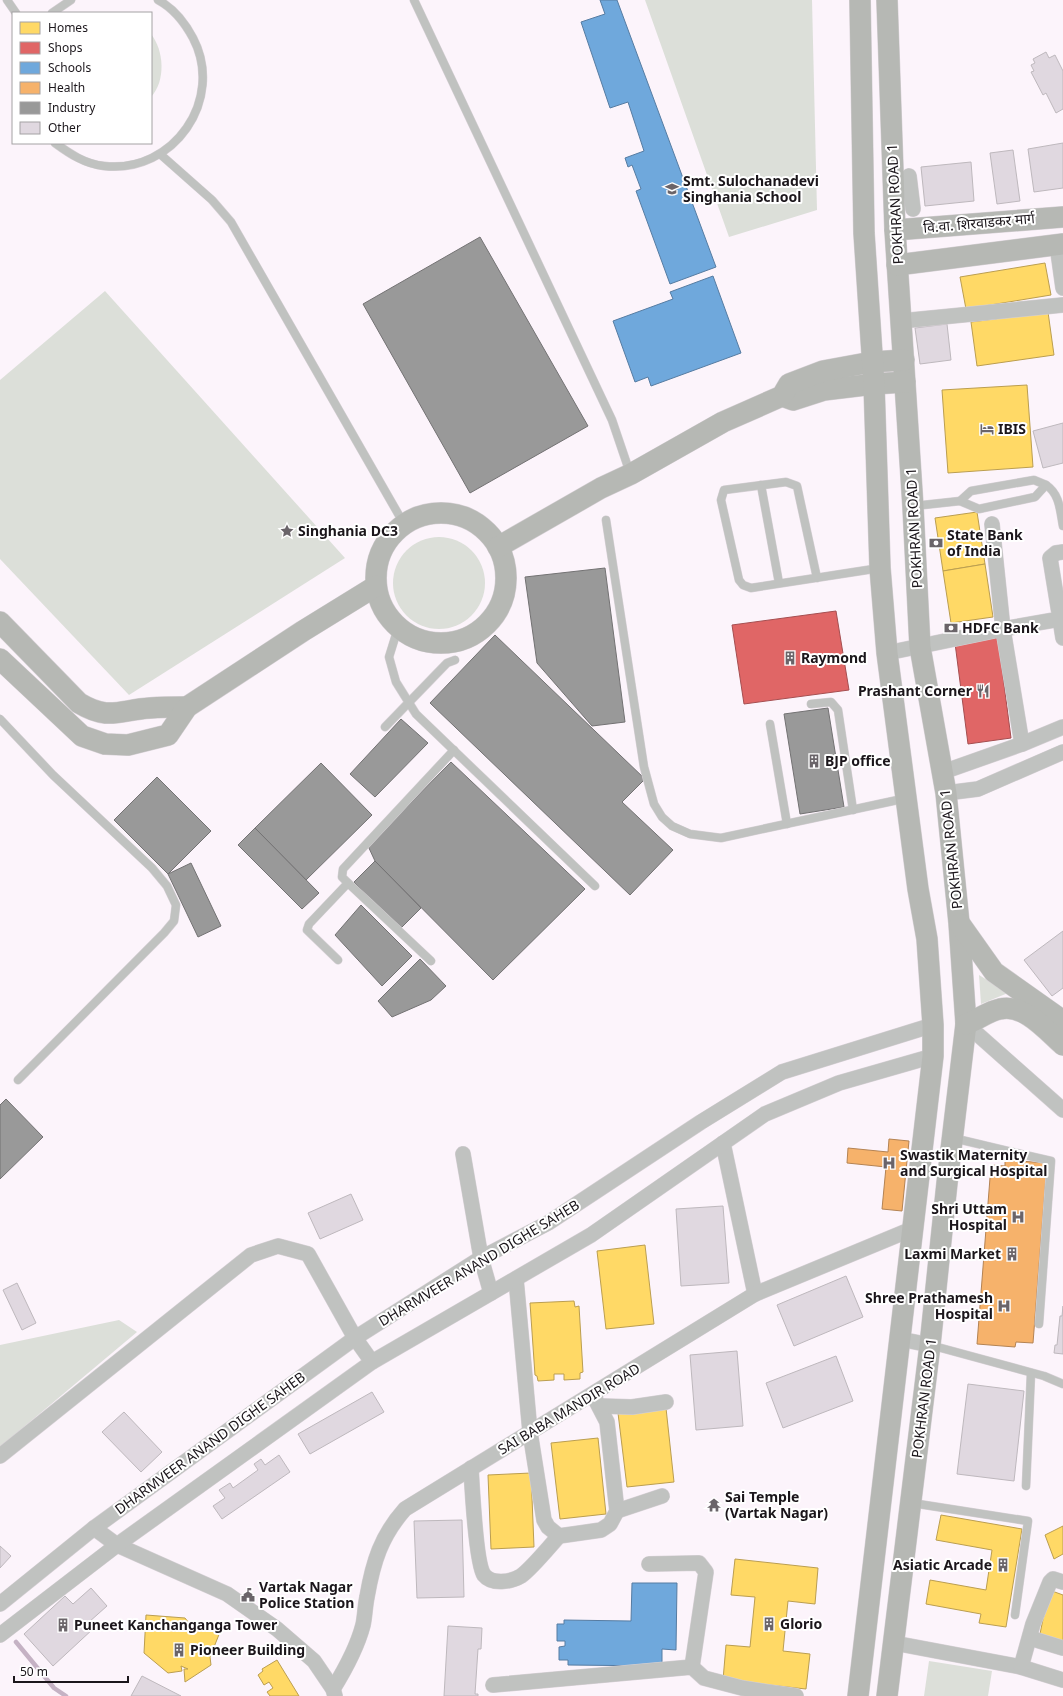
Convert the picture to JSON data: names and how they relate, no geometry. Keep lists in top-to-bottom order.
{
  "streets": {
    "main road": ["POKHRAN ROAD 1", "वि.वा. शिरवाडकर मार्ग"],
    "street": ["DHARMVEER ANAND DIGHE SAHEB", "SAI BABA MANDIR ROAD"]
  },
  "crossings": [
    ["POKHRAN ROAD 1", "वि.वा. शिरवाडकर मार्ग"]
  ],
  "places": {
    "school or university": ["Smt. Sulochanadevi Singhania School"],
    "hotel": ["IBIS"],
    "place": ["Singhania DC3"],
    "bank": ["State Bank of India", "HDFC Bank"],
    "building": [
      "Raymond",
      "BJP office",
      "Laxmi Market",
      "Asiatic Arcade",
      "Glorio",
      "Puneet Kanchanganga Tower",
      "Pioneer Building"
    ],
    "restaurant": ["Prashant Corner"],
    "hospital": ["Swastik Maternity and Surgical Hospital", "Shri Uttam Hospital", "Shree Prathamesh Hospital"],
    "temple": ["Sai Temple (Vartak Nagar)"],
    "public building": ["Vartak Nagar Police Station"]
  },
  "legend": [
    "Homes",
    "Shops",
    "Schools",
    "Health",
    "Industry",
    "Other"
  ],
  "scale_bar": "50 m"
}
